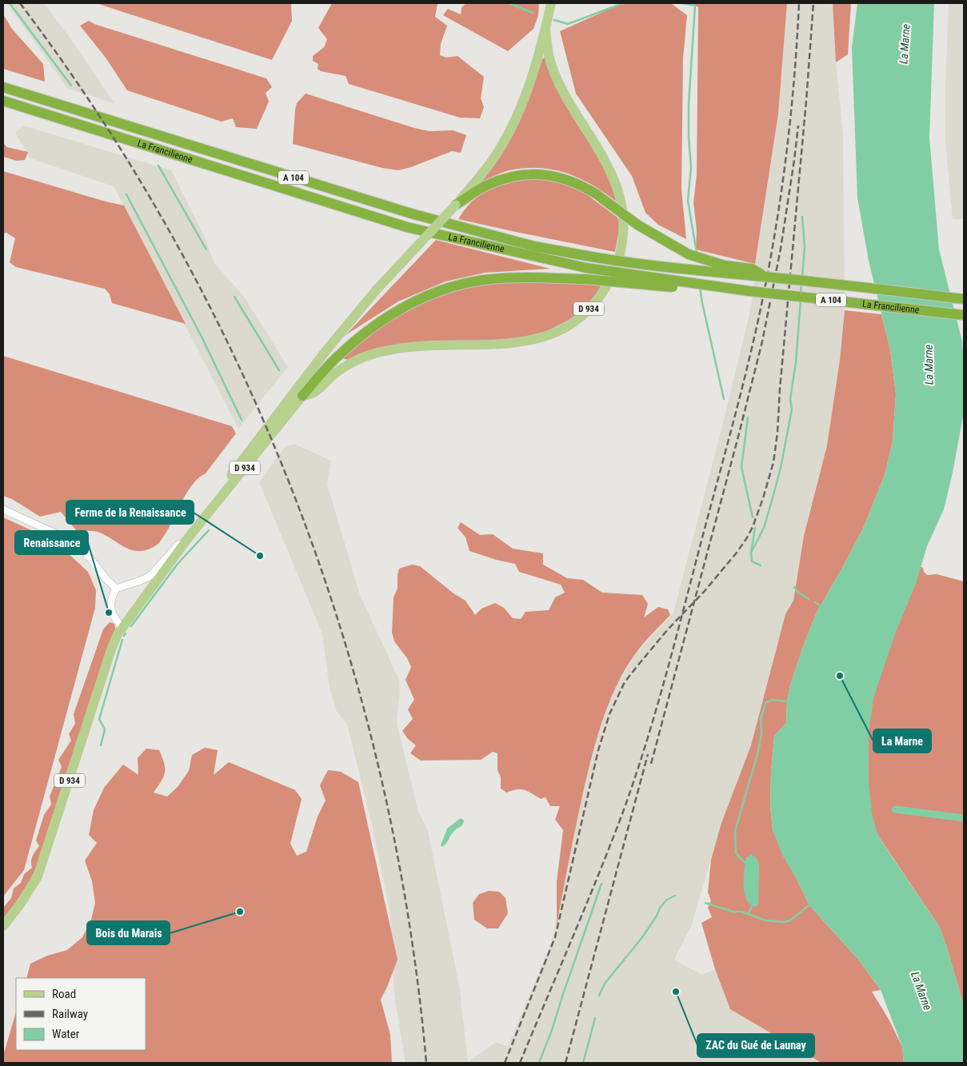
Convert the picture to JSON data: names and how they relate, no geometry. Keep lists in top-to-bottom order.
{
  "streets": {
    "highway": ["La Francilienne", "A 104"],
    "main road": ["D 934"]
  },
  "water": ["La Marne"],
  "places": [
    "Ferme de la Renaissance",
    "Renaissance",
    "La Marne",
    "Bois du Marais",
    "ZAC du Gué de Launay"
  ],
  "legend": ["Road", "Railway", "Water"]
}
